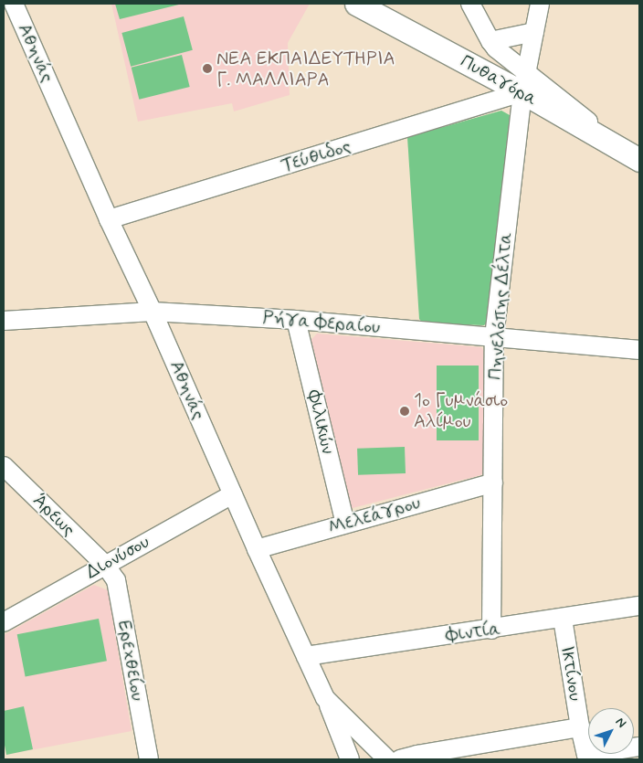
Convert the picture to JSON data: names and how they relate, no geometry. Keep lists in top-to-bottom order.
{
  "streets": {
    "street": [
      "Αθηνάς",
      "Πυθαγόρα",
      "Τεύθιδος",
      "Πηνελόπης Δέλτα",
      "Ρήγα Φεραίου",
      "Φιλικών",
      "Άρεως",
      "Μελεάγρου",
      "Διονύσου",
      "Φιντία",
      "Ερεχθείου",
      "Ικτίνου"
    ]
  },
  "crossings": [
    ["Αθηνάς", "Τεύθιδος"],
    ["Αθηνάς", "Ρήγα Φεραίου"],
    ["Αθηνάς", "Μελεάγρου"],
    ["Αθηνάς", "Διονύσου"],
    ["Αθηνάς", "Φιντία"],
    ["Πυθαγόρα", "Τεύθιδος"],
    ["Πυθαγόρα", "Πηνελόπης Δέλτα"],
    ["Τεύθιδος", "Πηνελόπης Δέλτα"],
    ["Πηνελόπης Δέλτα", "Ρήγα Φεραίου"],
    ["Πηνελόπης Δέλτα", "Μελεάγρου"],
    ["Πηνελόπης Δέλτα", "Φιντία"],
    ["Ρήγα Φεραίου", "Φιλικών"],
    ["Φιλικών", "Μελεάγρου"],
    ["Άρεως", "Διονύσου"],
    ["Άρεως", "Ερεχθείου"],
    ["Διονύσου", "Ερεχθείου"],
    ["Φιντία", "Ικτίνου"]
  ],
  "places": ["ΝΕΑ ΕΚΠΑΙΔΕΥΤΗΡΙΑ Γ. ΜΑΛΛΙΑΡΑ", "1ο Γυμνάσιο Αλίμου"],
  "north": "top right"
}
